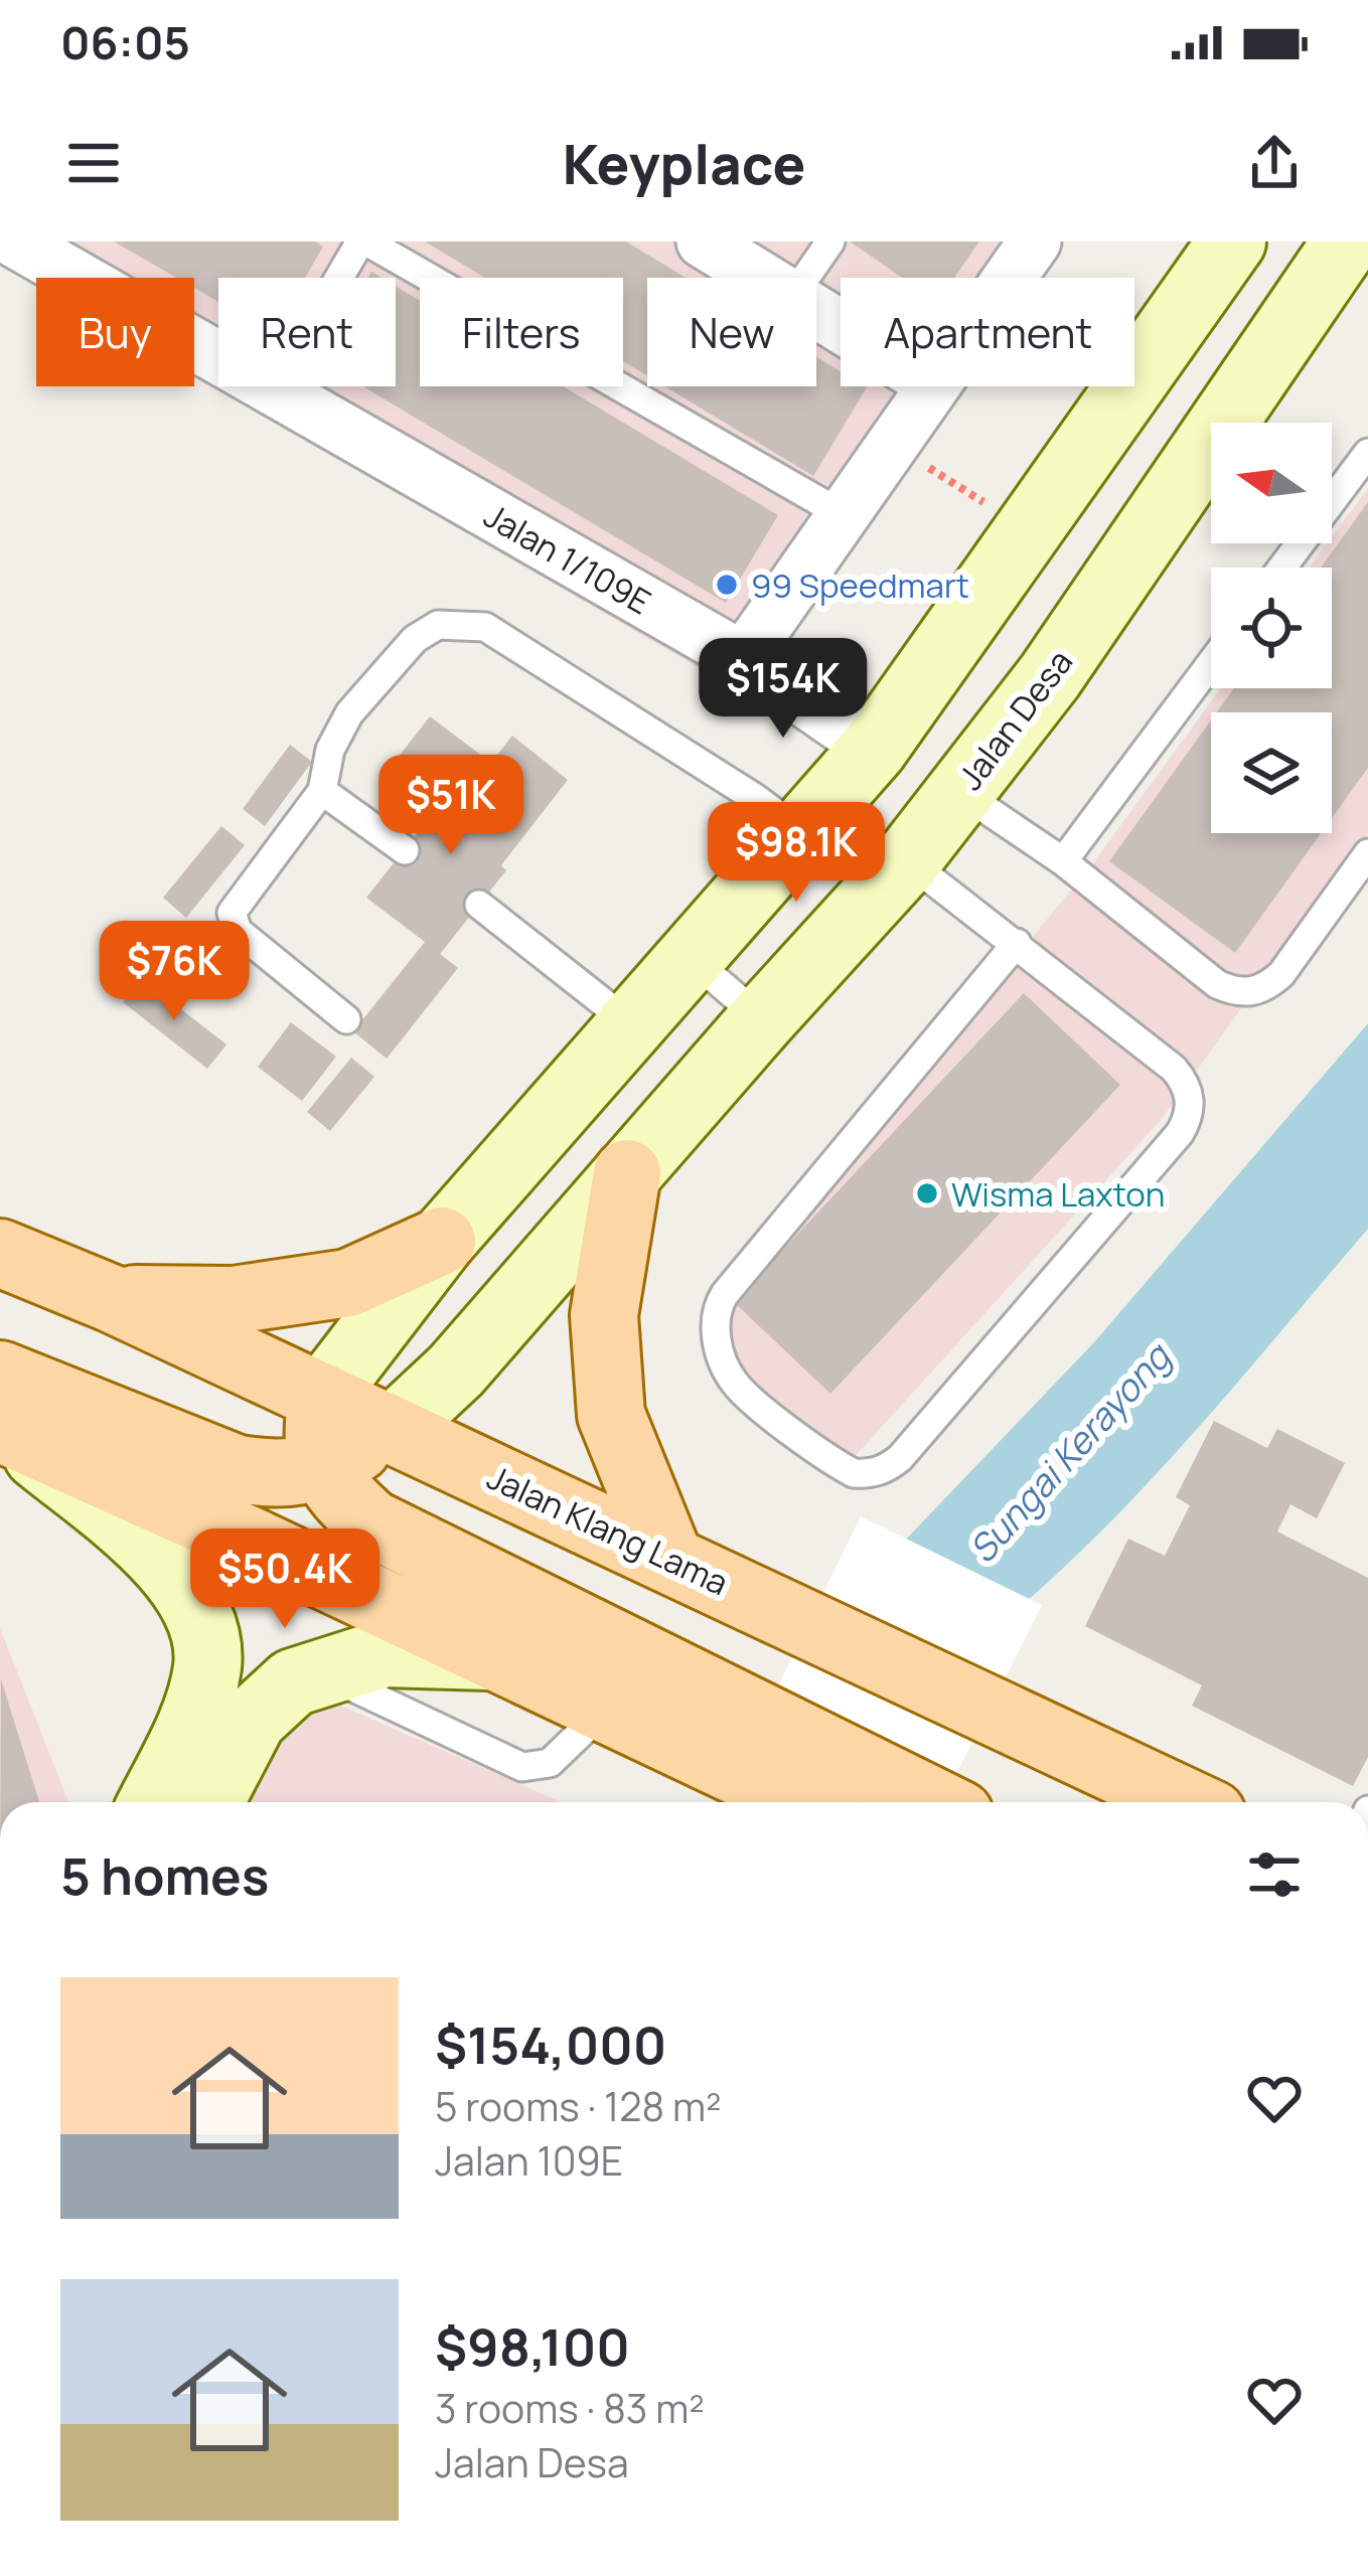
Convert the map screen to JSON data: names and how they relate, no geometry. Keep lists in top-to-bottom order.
{
  "streets": {
    "main road": ["Jalan Desa", "Jalan Klang Lama"],
    "street": ["Jalan 1/109E"]
  },
  "crossings": [
    ["Jalan Desa", "Jalan Klang Lama"]
  ],
  "water": ["Sungai Kerayong"],
  "places": ["99 Speedmart", "Wisma Laxton"],
  "north": "left",
  "page": {
    "status": "06:05",
    "header": "Keyplace",
    "chip": [
      "Buy",
      "Rent",
      "Filters",
      "New",
      "Apartment"
    ],
    "price": [
      "$154K",
      "$51K",
      "$98.1K",
      "$76K",
      "$50.4K"
    ],
    "heading": "5 homes",
    "list": [
      {
        "name": "$154,000",
        "note": "5 rooms · 128 m² · Jalan 109E"
      },
      {
        "name": "$98,100",
        "note": "3 rooms · 83 m² · Jalan Desa"
      }
    ]
  }
}
